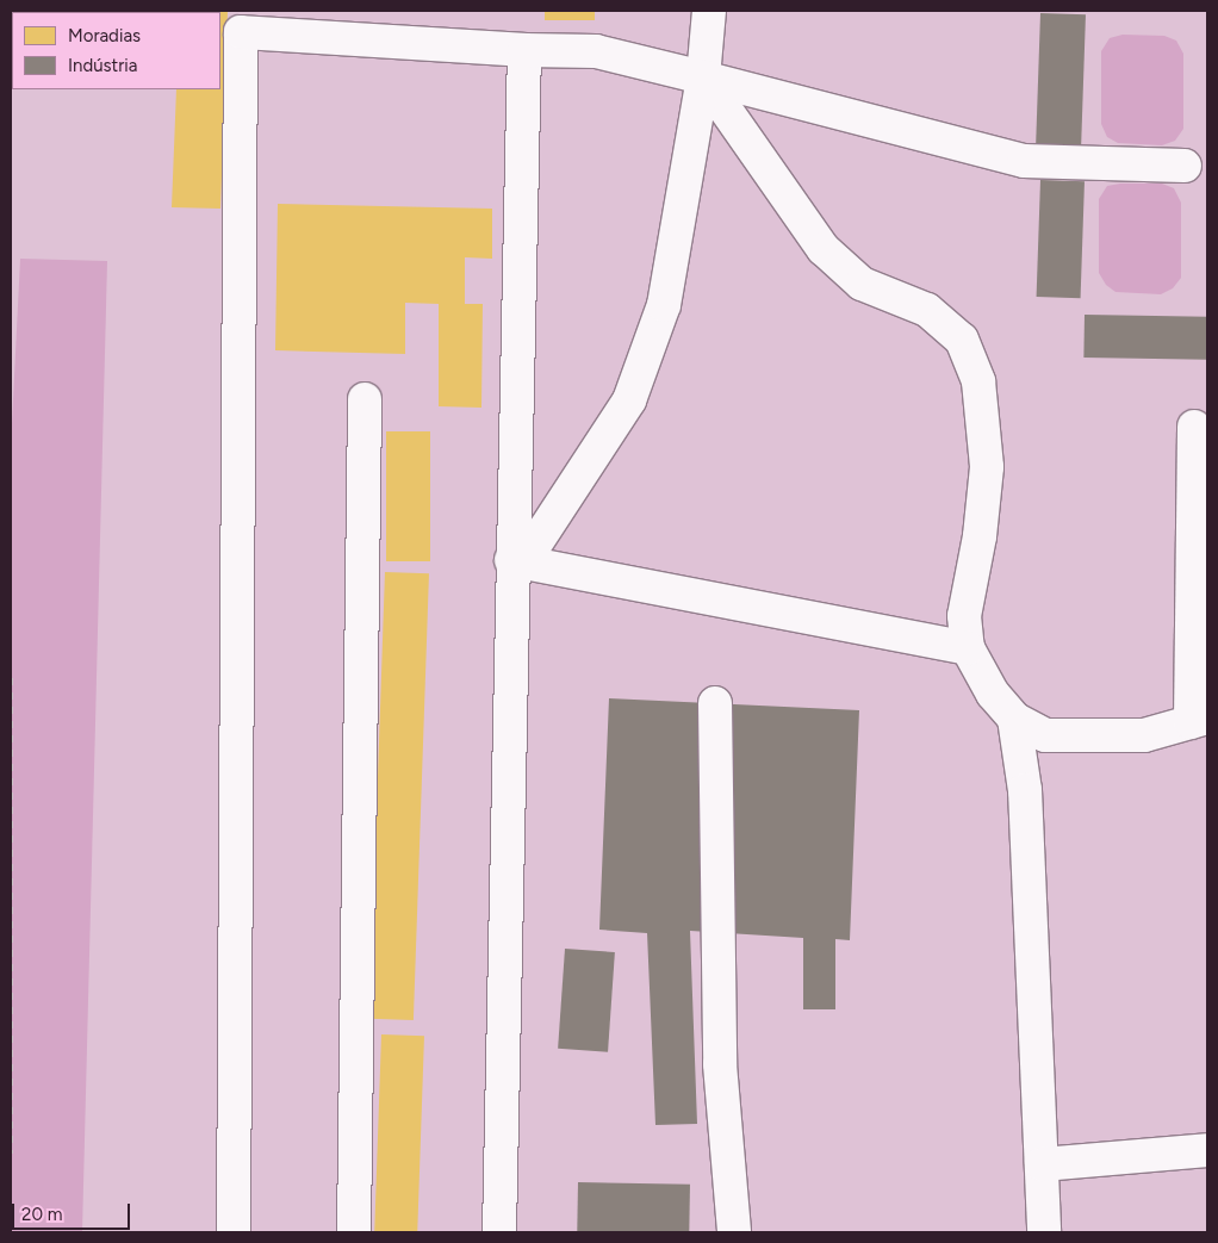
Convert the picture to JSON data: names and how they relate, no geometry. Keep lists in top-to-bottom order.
{
  "legend": ["Moradias", "Indústria"],
  "scale_bar": "20 m"
}
